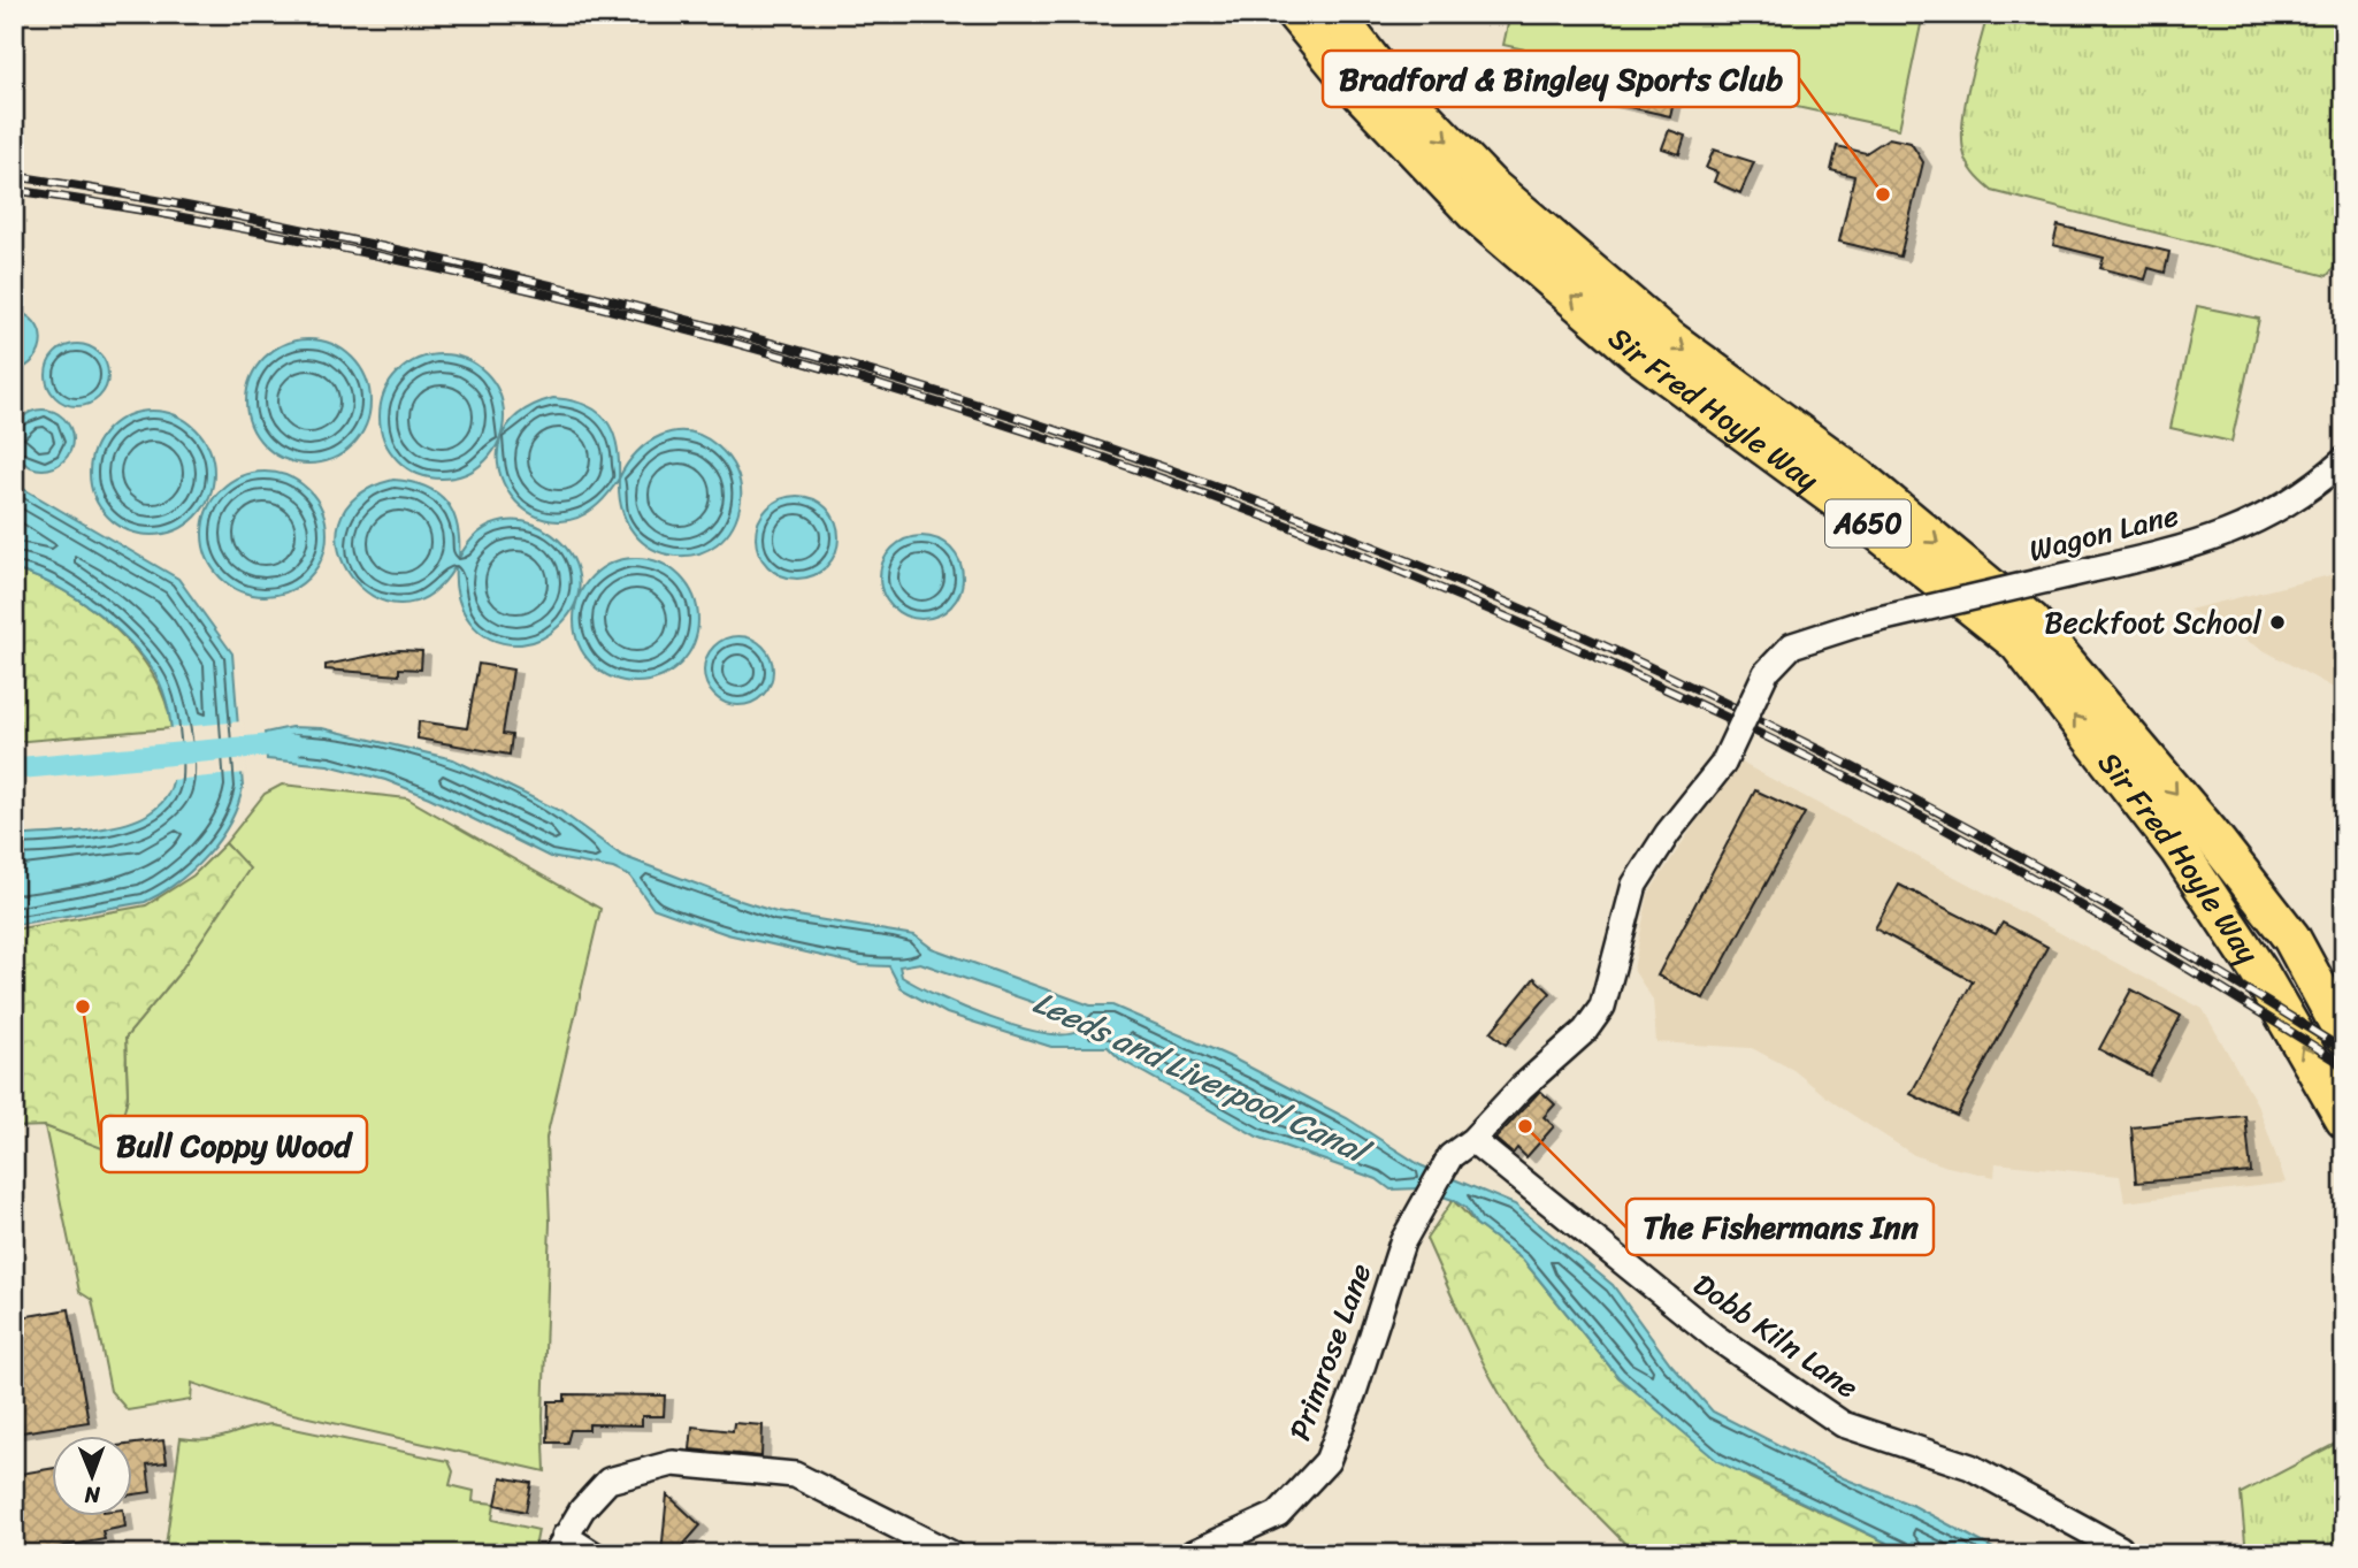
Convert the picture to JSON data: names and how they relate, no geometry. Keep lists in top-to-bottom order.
{
  "streets": {
    "highway": ["Sir Fred Hoyle Way", "A650"],
    "street": ["Wagon Lane", "Dobb Kiln Lane", "Primrose Lane"]
  },
  "crossings": [
    ["Wagon Lane", "Dobb Kiln Lane"],
    ["Wagon Lane", "Primrose Lane"],
    ["Dobb Kiln Lane", "Primrose Lane"]
  ],
  "water": ["Leeds and Liverpool Canal"],
  "places": [
    "Bradford & Bingley Sports Club",
    "Beckfoot School",
    "Bull Coppy Wood",
    "The Fishermans Inn"
  ],
  "north": "bottom"
}
